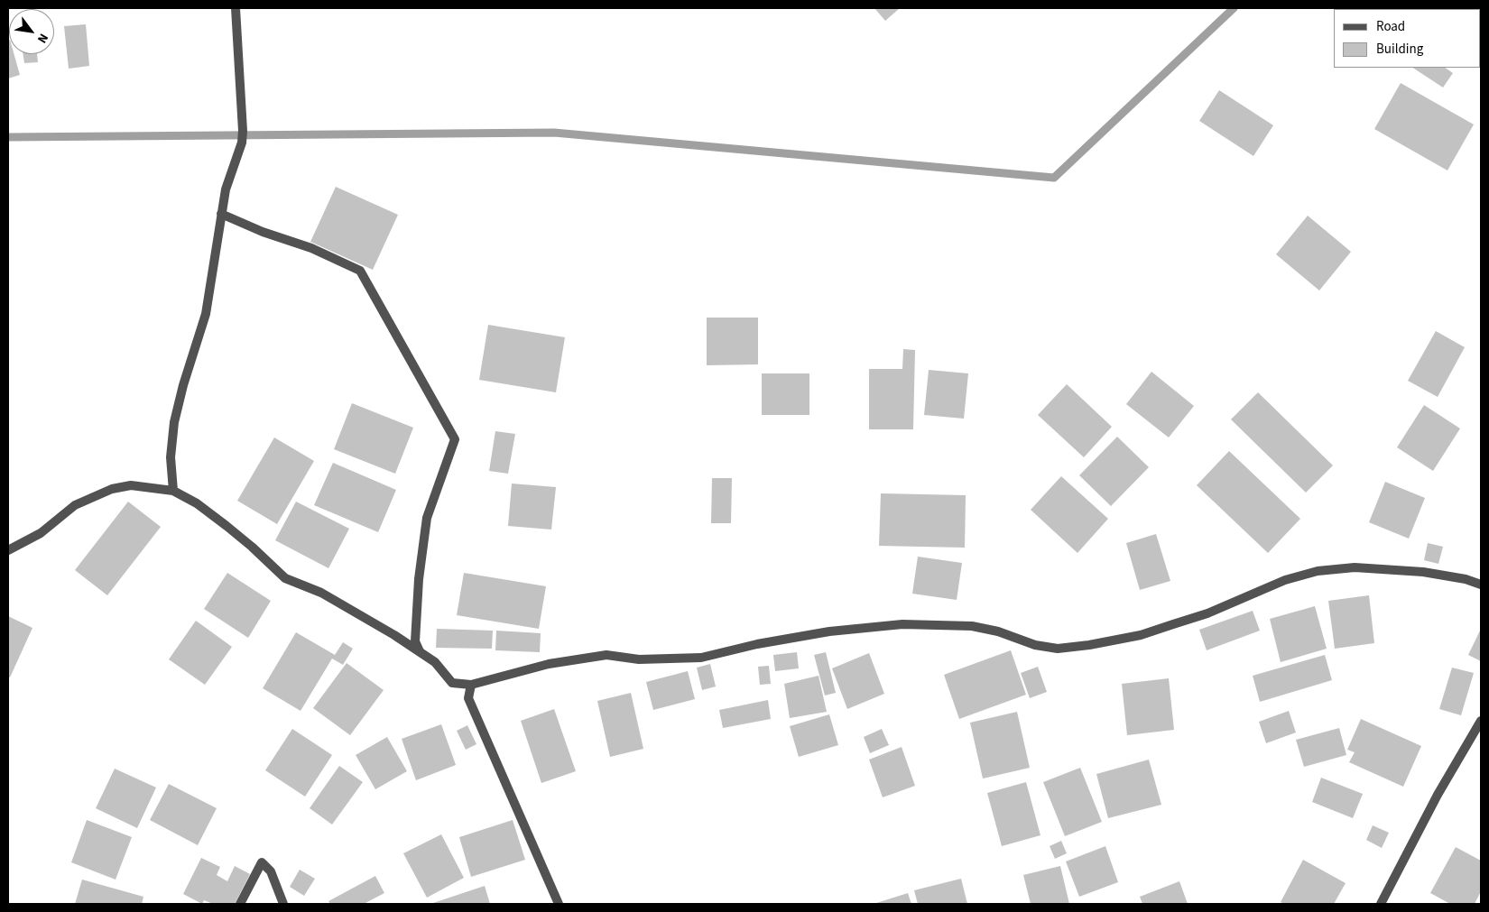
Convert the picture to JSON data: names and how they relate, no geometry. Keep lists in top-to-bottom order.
{
  "legend": ["Road", "Building"],
  "north": "bottom right"
}
